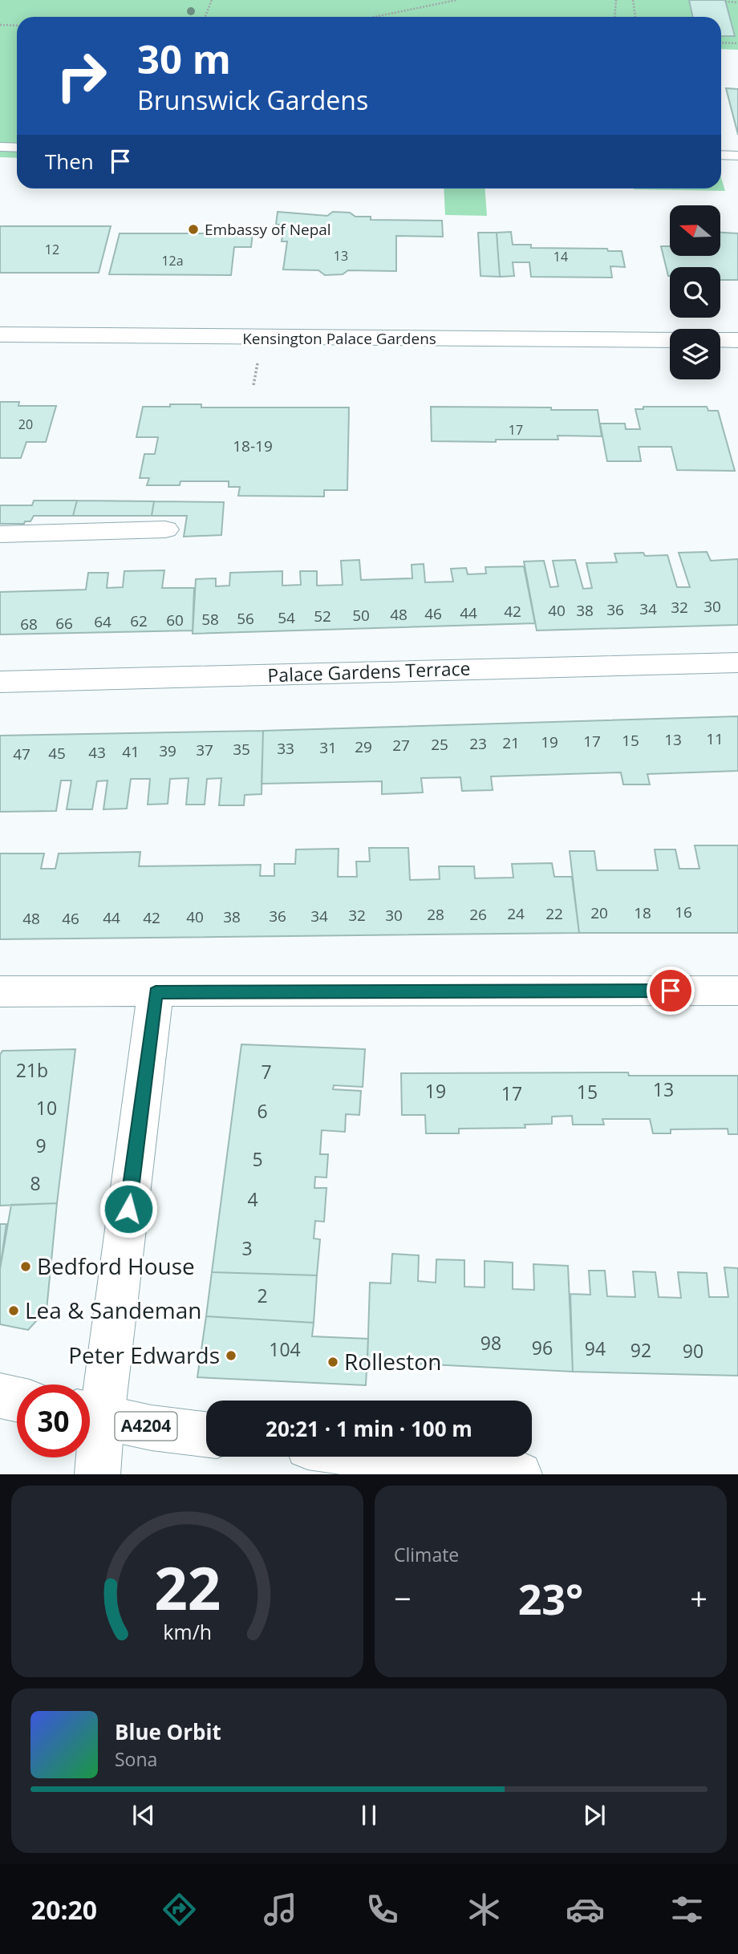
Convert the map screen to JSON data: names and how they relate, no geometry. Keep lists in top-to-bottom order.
{
  "streets": {
    "street": ["Kensington Palace Gardens", "Palace Gardens Terrace", "A4204"]
  },
  "places": [
    "Embassy of Nepal",
    "Bedford House",
    "Lea & Sandeman",
    "Peter Edwards",
    "Rolleston"
  ],
  "house_numbers": [
    "12",
    "13",
    "14",
    "12a",
    "20",
    "17",
    "18-19",
    "30",
    "32",
    "34",
    "36",
    "40",
    "38",
    "42",
    "44",
    "46",
    "48",
    "50",
    "52",
    "54",
    "56",
    "58",
    "60",
    "62",
    "64",
    "66",
    "68",
    "11",
    "13",
    "15",
    "17",
    "19",
    "21",
    "23",
    "25",
    "27",
    "29",
    "31",
    "33",
    "35",
    "37",
    "39",
    "41",
    "43",
    "45",
    "47",
    "16",
    "20",
    "18",
    "24",
    "22",
    "28",
    "26",
    "32",
    "30",
    "36",
    "34",
    "40",
    "38",
    "44",
    "42",
    "48",
    "46",
    "21b",
    "7",
    "13",
    "19",
    "15",
    "17",
    "10",
    "6",
    "9",
    "5",
    "8",
    "4",
    "3",
    "2",
    "98",
    "96",
    "94",
    "104",
    "92",
    "90"
  ],
  "north": "left",
  "page": {
    "turn": ["30 m", "Brunswick Gardens"],
    "then": "Then",
    "limit": "30",
    "trip": "20:21 · 1 min · 100 m",
    "tile": "Climate",
    "heat": ["−", "23°", "+"],
    "song": ["Blue Orbit", "Sona"],
    "tabs": "20:20",
    "gauge": ["22", "km/h"]
  }
}
